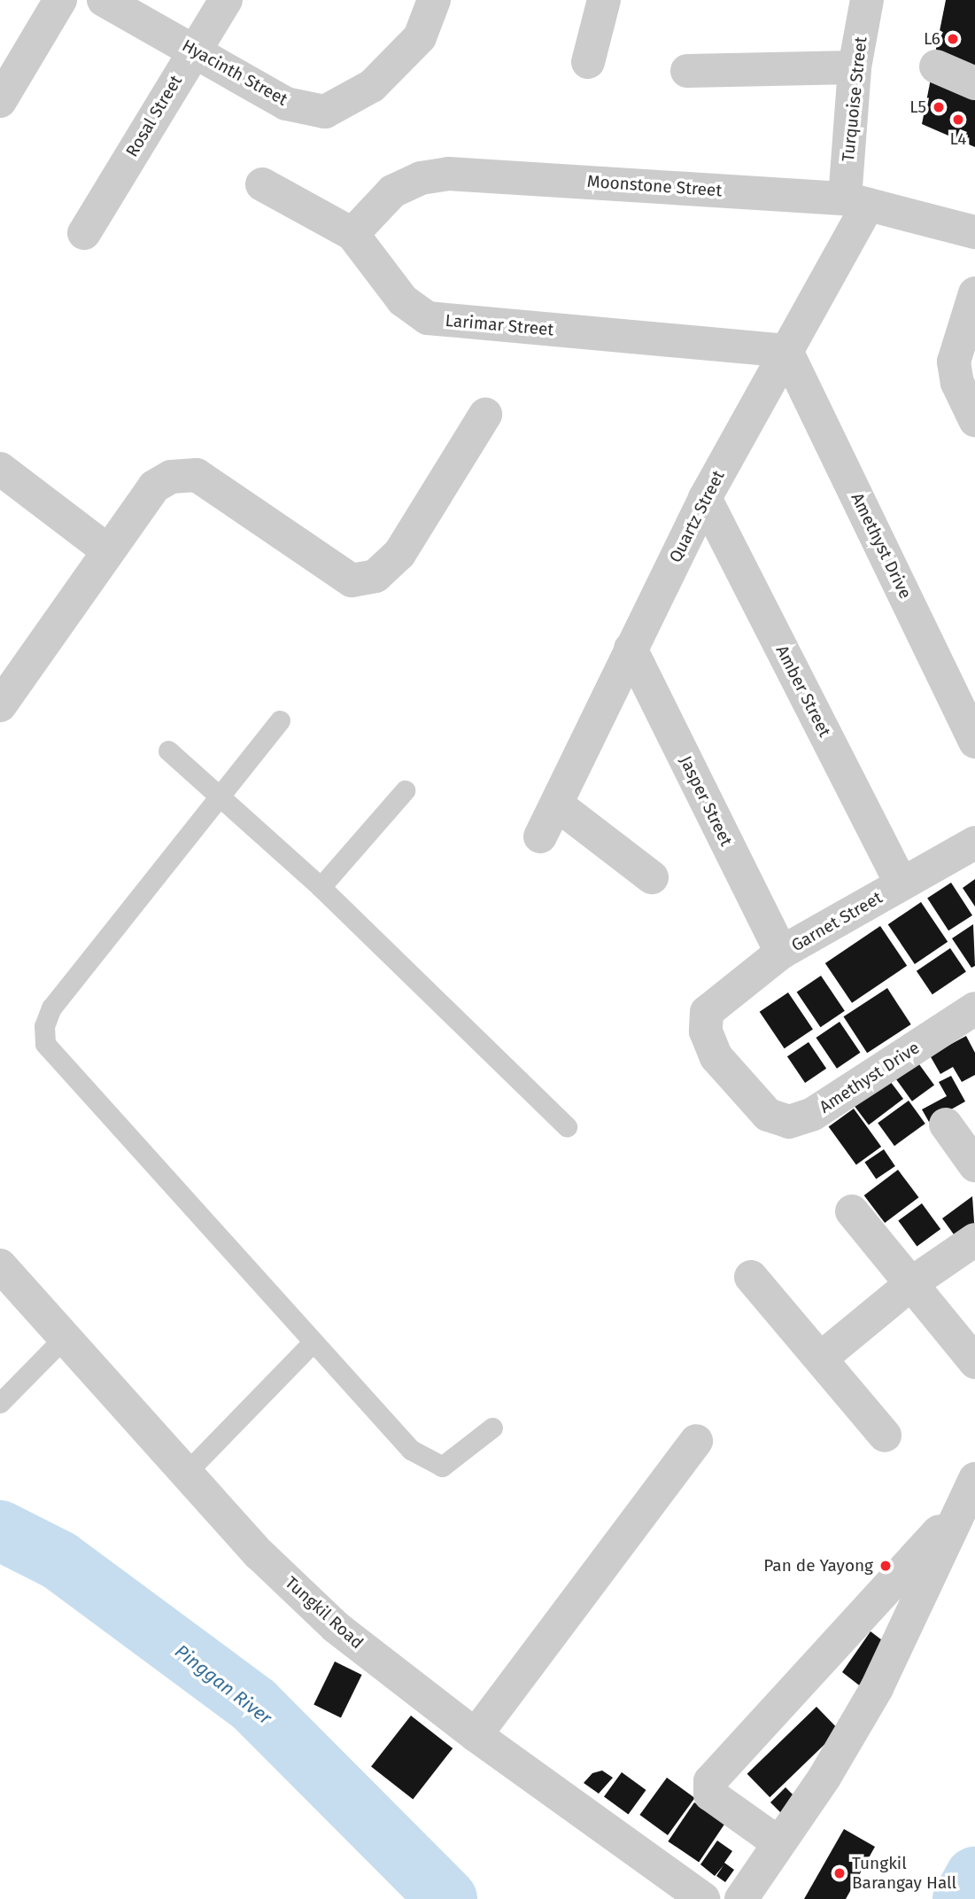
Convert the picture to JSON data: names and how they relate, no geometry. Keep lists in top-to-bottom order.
{
  "streets": {
    "street": [
      "Hyacinth Street",
      "Turquoise Street",
      "Rosal Street",
      "Moonstone Street",
      "Larimar Street",
      "Quartz Street",
      "Amethyst Drive",
      "Amber Street",
      "Jasper Street",
      "Garnet Street",
      "Tungkil Road"
    ]
  },
  "crossings": [
    ["Hyacinth Street", "Rosal Street"],
    ["Turquoise Street", "Moonstone Street"],
    ["Turquoise Street", "Quartz Street"],
    ["Moonstone Street", "Larimar Street"],
    ["Moonstone Street", "Quartz Street"],
    ["Larimar Street", "Quartz Street"],
    ["Larimar Street", "Amethyst Drive"],
    ["Quartz Street", "Amethyst Drive"],
    ["Quartz Street", "Amber Street"],
    ["Quartz Street", "Jasper Street"],
    ["Amethyst Drive", "Garnet Street"],
    ["Amber Street", "Garnet Street"],
    ["Jasper Street", "Garnet Street"]
  ],
  "water": ["Pinggan River"],
  "places": [
    "L6",
    "L5",
    "L4",
    "Pan de Yayong",
    "Tungkil Barangay Hall"
  ]
}
